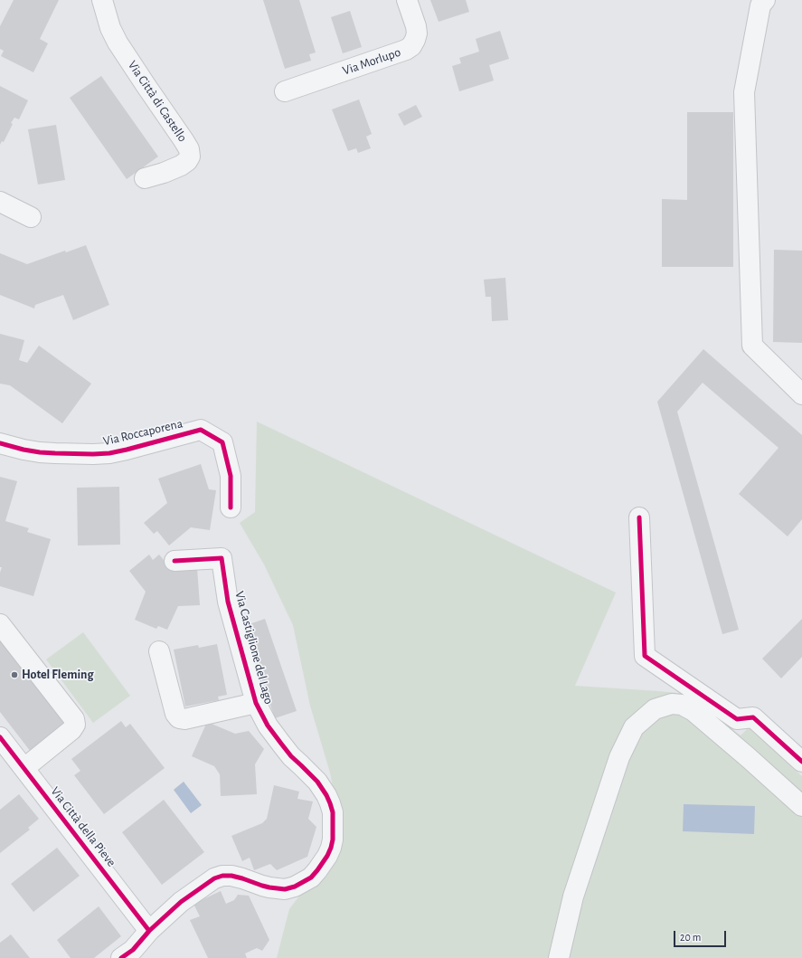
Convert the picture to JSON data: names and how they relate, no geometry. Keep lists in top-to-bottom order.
{
  "streets": {
    "street": [
      "Via Morlupo",
      "Via Città di Castello",
      "Via Roccaporena",
      "Via Castiglione del Lago",
      "Via Città della Pieve"
    ]
  },
  "crossings": [
    ["Via Castiglione del Lago", "Via Città della Pieve"]
  ],
  "places": ["Hotel Fleming"],
  "scale_bar": "20 m"
}
